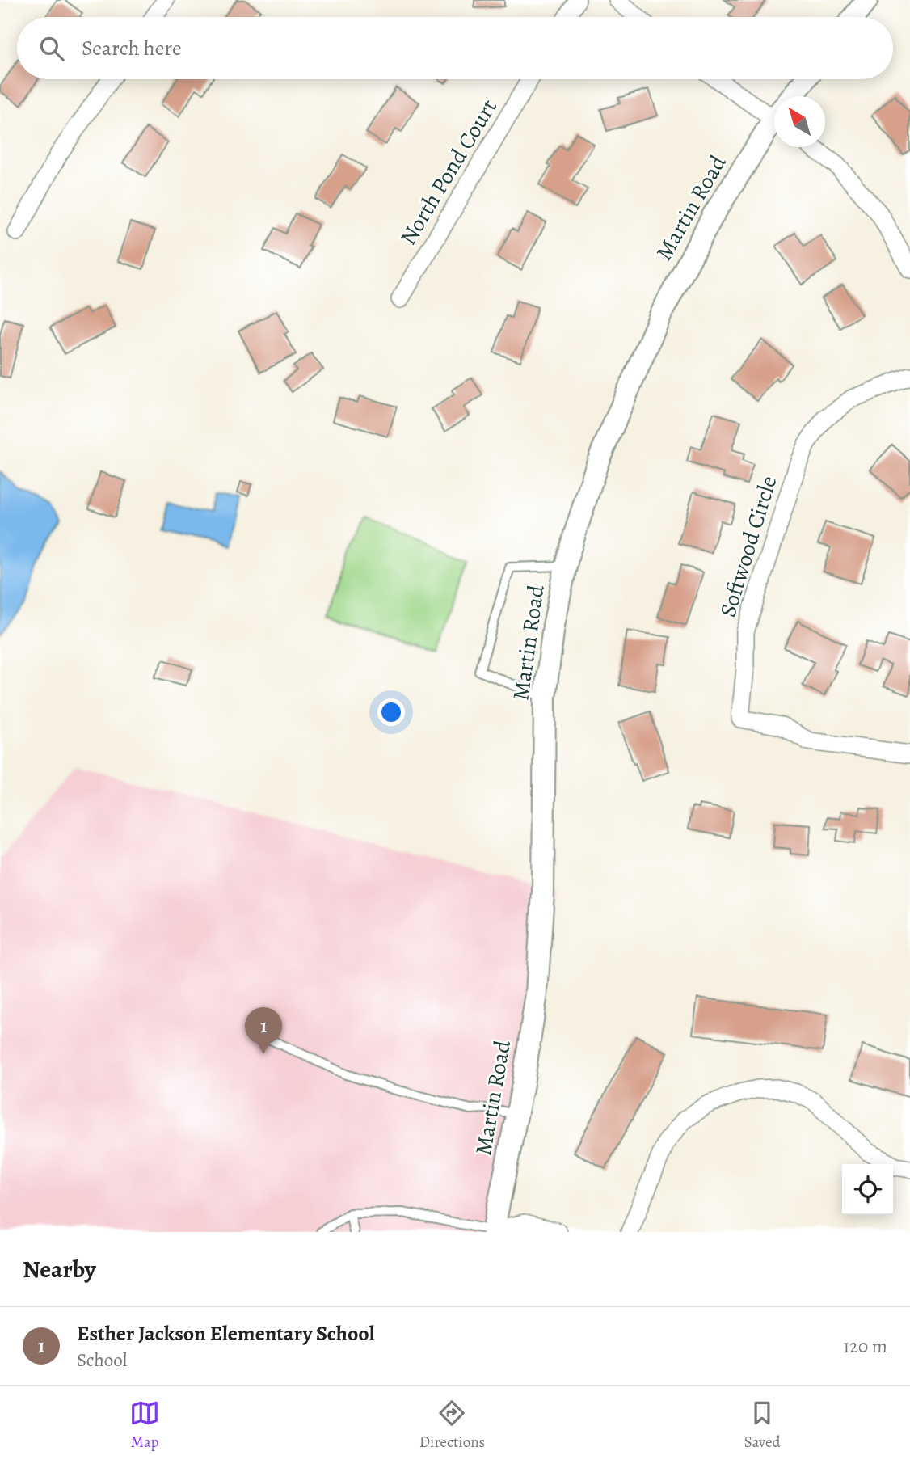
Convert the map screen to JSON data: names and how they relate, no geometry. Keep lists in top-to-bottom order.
{
  "streets": {
    "street": ["North Pond Court", "Martin Road", "Softwood Circle"]
  },
  "north": "top left",
  "page": {
    "search": "Search here",
    "pins": "1",
    "heading": "Nearby",
    "list": [
      {
        "mark": "1",
        "name": "Esther Jackson Elementary School",
        "note": "School",
        "value": "120 m"
      }
    ],
    "nav": ["Map", "Directions", "Saved"]
  }
}
